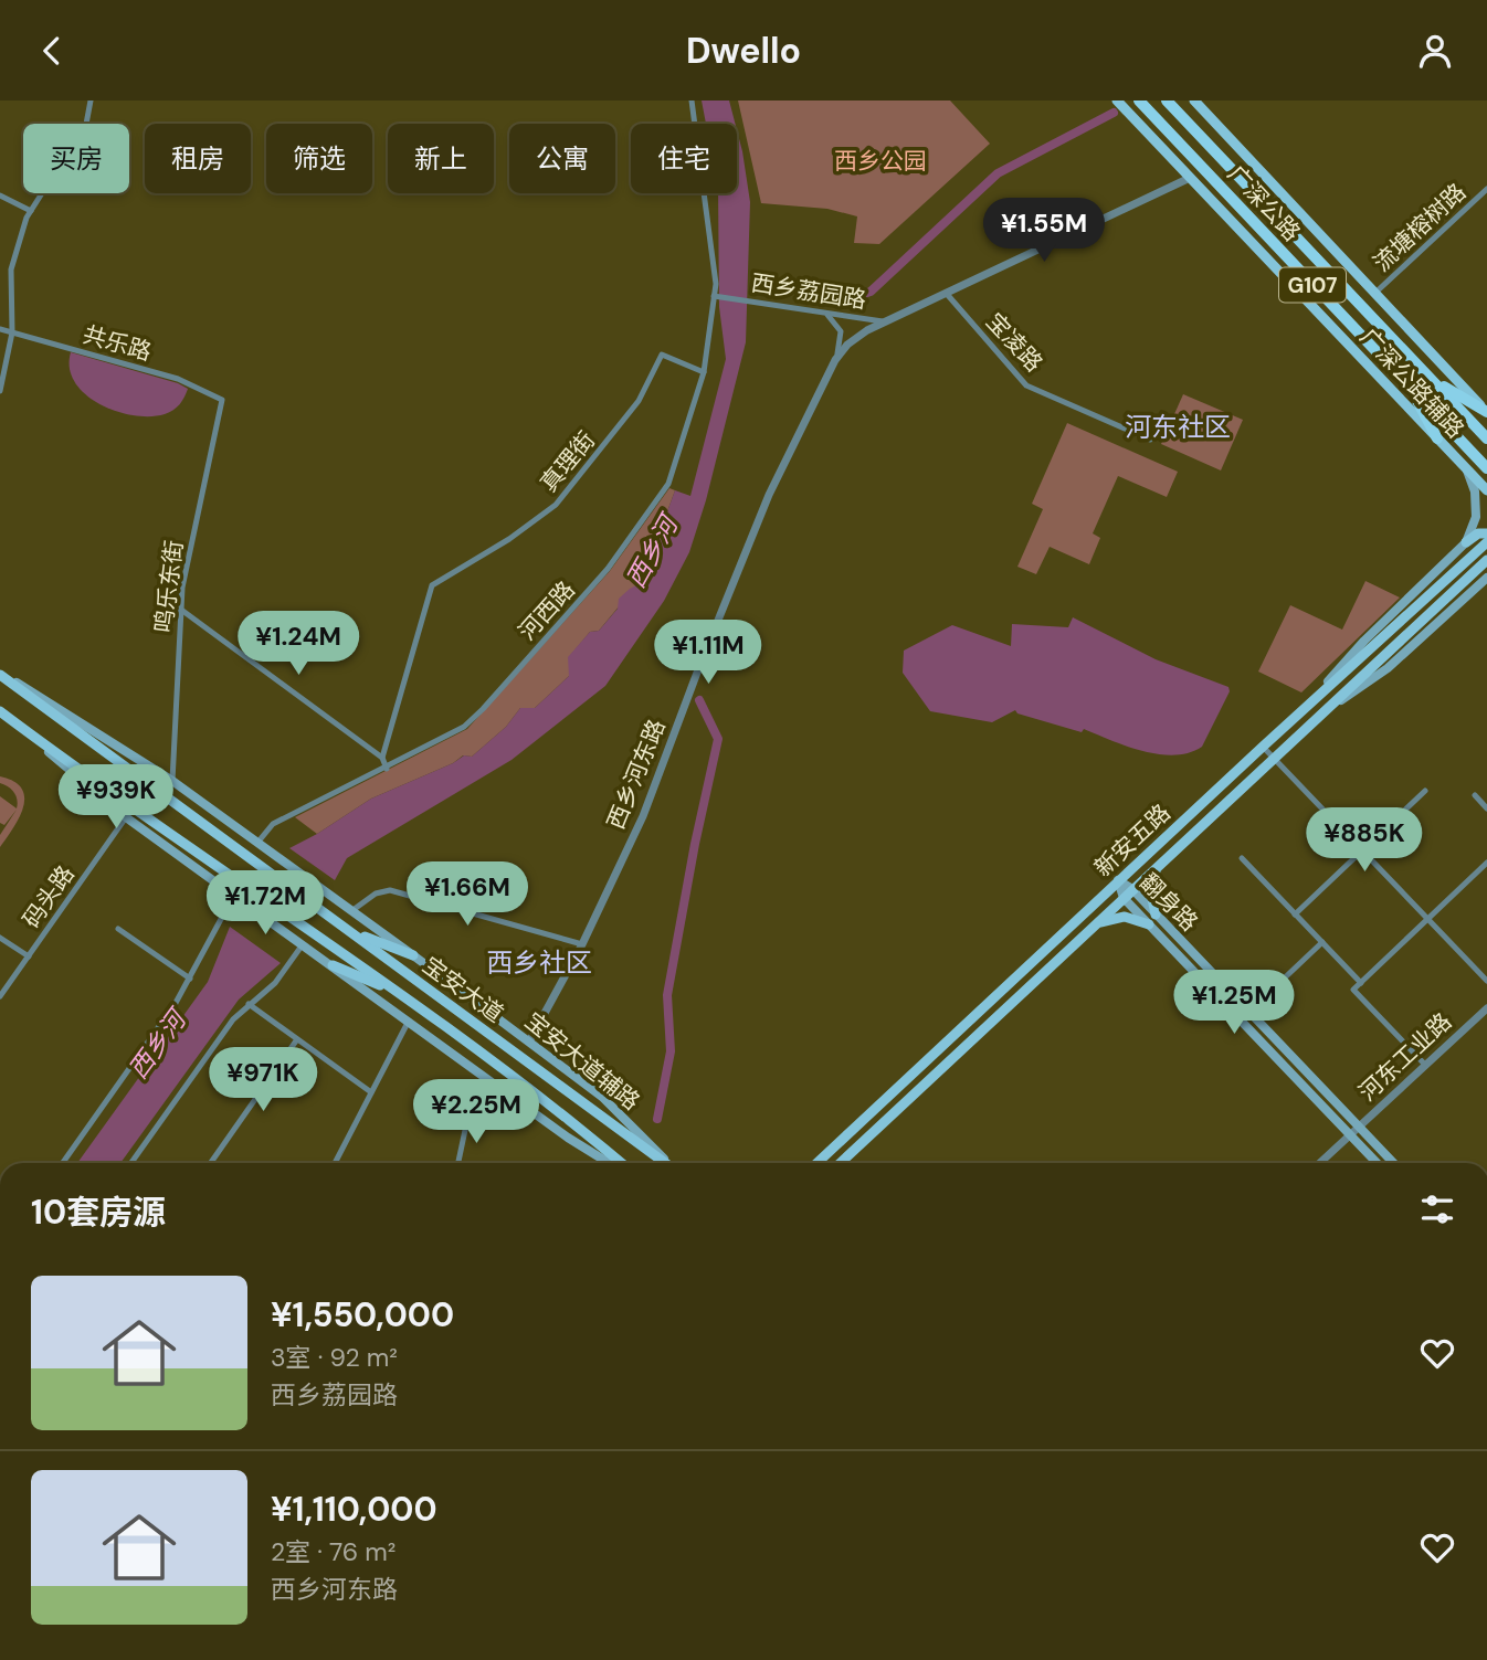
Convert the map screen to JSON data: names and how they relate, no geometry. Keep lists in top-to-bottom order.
{
  "streets": {
    "highway": ["广深公路", "G107"],
    "main road": [
      "广深公路辅路",
      "新安五路",
      "翻身路",
      "宝安大道",
      "宝安大道辅路"
    ],
    "street": [
      "流塘榕树路",
      "西乡荔园路",
      "宝凌路",
      "共乐路",
      "真理街",
      "鸣乐东街",
      "河西路",
      "西乡河东路",
      "码头路",
      "河东工业路"
    ]
  },
  "crossings": [
    ["流塘榕树路", "广深公路辅路"],
    ["西乡荔园路", "宝凌路"],
    ["西乡荔园路", "广深公路辅路"],
    ["西乡荔园路", "河西路"],
    ["西乡荔园路", "西乡河东路"],
    ["共乐路", "鸣乐东街"],
    ["真理街", "河西路"],
    ["鸣乐东街", "宝安大道辅路"],
    ["河西路", "宝安大道辅路"],
    ["西乡河东路", "宝安大道辅路"],
    ["新安五路", "翻身路"],
    ["翻身路", "河东工业路"],
    ["宝安大道", "宝安大道辅路"]
  ],
  "districts": ["河东社区", "西乡社区"],
  "water": ["西乡河"],
  "parks": ["西乡公园"],
  "page": {
    "header": "Dwello",
    "chip": [
      "买房",
      "租房",
      "筛选",
      "新上",
      "公寓",
      "住宅"
    ],
    "price": [
      "¥1.55M",
      "¥1.24M",
      "¥1.11M",
      "¥939K",
      "¥885K",
      "¥1.66M",
      "¥1.72M",
      "¥1.25M",
      "¥971K",
      "¥2.25M"
    ],
    "heading": "10套房源",
    "list": [
      {
        "name": "¥1,550,000",
        "note": "3室 · 92 m² · 西乡荔园路"
      },
      {
        "name": "¥1,110,000",
        "note": "2室 · 76 m² · 西乡河东路"
      }
    ]
  }
}
